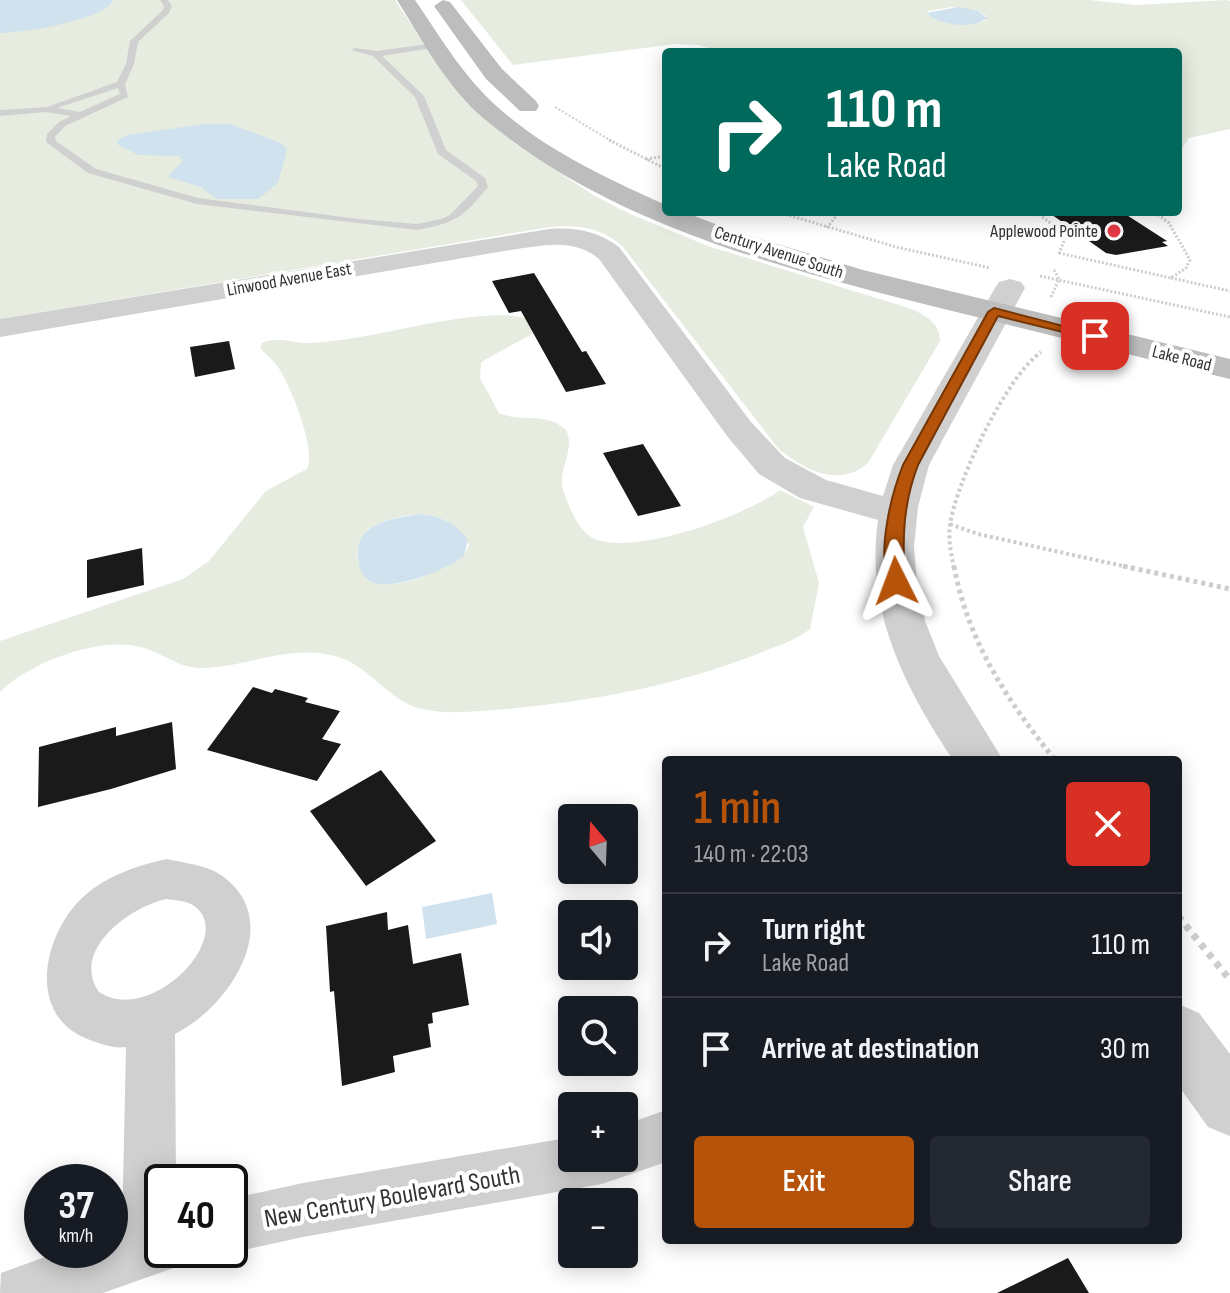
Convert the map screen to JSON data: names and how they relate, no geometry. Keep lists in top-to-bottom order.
{
  "streets": {
    "main road": ["Century Avenue South", "Lake Road"],
    "street": ["Linwood Avenue East", "New Century Boulevard South"]
  },
  "crossings": [
    ["Century Avenue South", "Lake Road"]
  ],
  "places": ["Applewood Pointe"],
  "north": "top",
  "page": {
    "turn": ["110 m", "Lake Road"],
    "heading": ["1 min", "140 m · 22:03"],
    "map_buttons": ["+", "−"],
    "list": [
      {
        "name": "Turn right",
        "note": "Lake Road",
        "value": "110 m"
      },
      {
        "name": "Arrive at destination",
        "value": "30 m"
      }
    ],
    "buttons": ["Exit", "Share"],
    "speed": "37 km/h",
    "limit": "40"
  }
}
